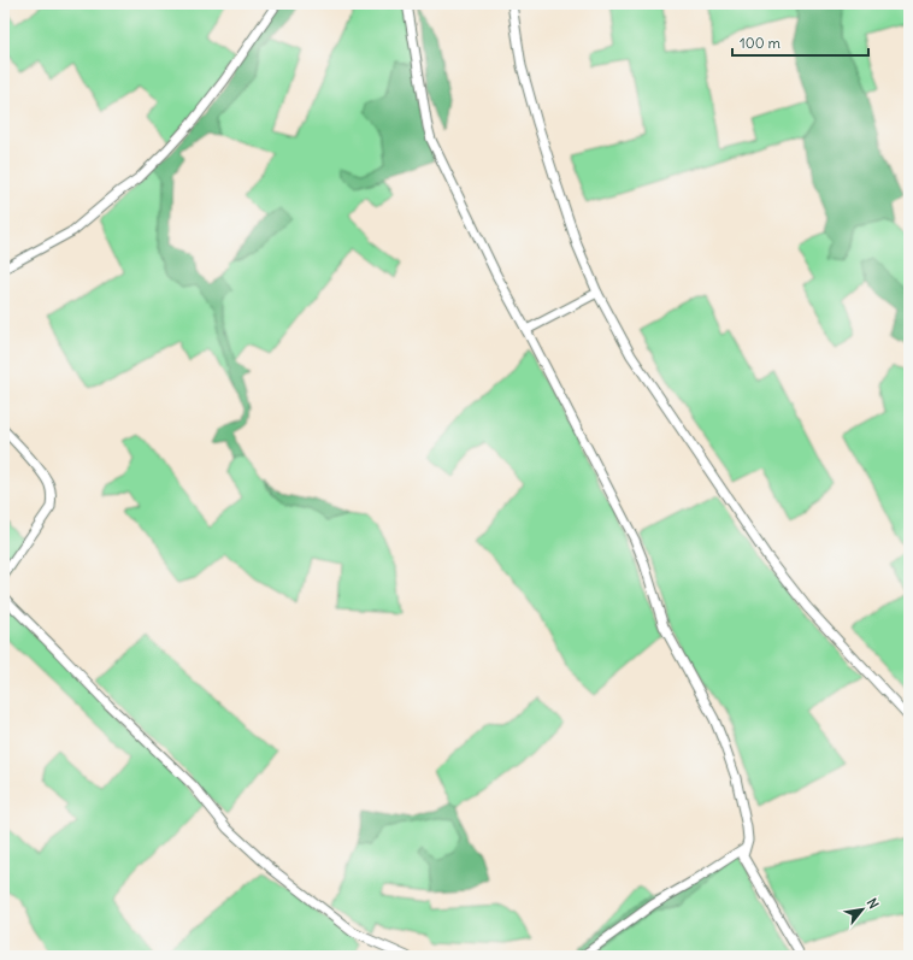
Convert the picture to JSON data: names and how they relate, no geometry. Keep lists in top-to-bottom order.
{
  "scale_bar": "100 m",
  "north": "top right"
}
